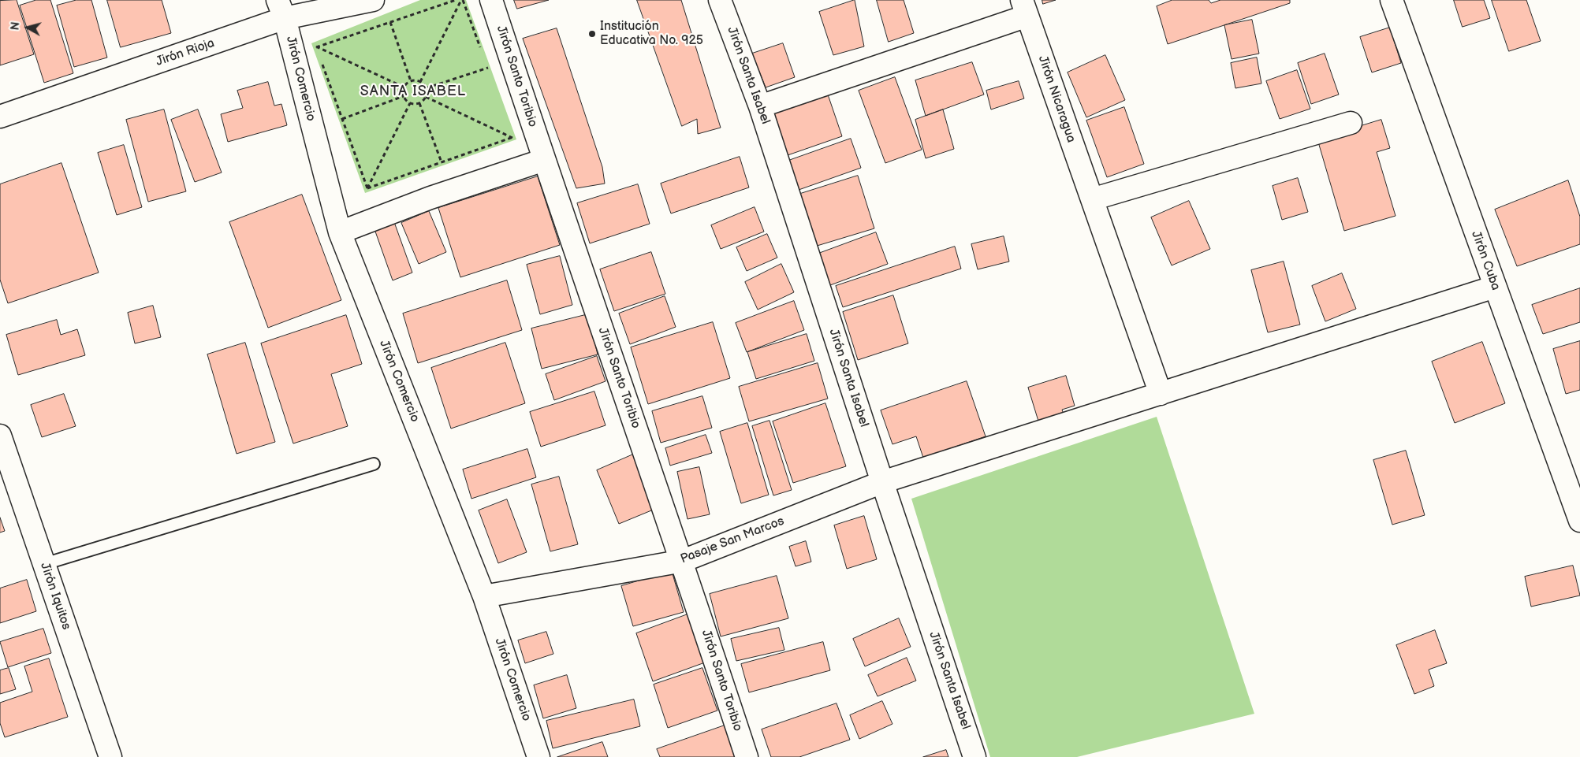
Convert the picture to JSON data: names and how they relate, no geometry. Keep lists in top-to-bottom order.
{
  "streets": {
    "street": [
      "Jirón Rioja",
      "Jirón Santa Isabel",
      "Jirón Santo Toribio",
      "Jirón Comercio",
      "Jirón Nicaragua",
      "Jirón Cuba",
      "Pasaje San Marcos",
      "Jirón Iquitos"
    ]
  },
  "crossings": [
    ["Jirón Rioja", "Jirón Comercio"],
    ["Jirón Santa Isabel", "Pasaje San Marcos"],
    ["Jirón Santo Toribio", "Pasaje San Marcos"],
    ["Jirón Comercio", "Pasaje San Marcos"],
    ["Jirón Nicaragua", "Pasaje San Marcos"],
    ["Jirón Cuba", "Pasaje San Marcos"]
  ],
  "districts": ["SANTA ISABEL"],
  "places": ["Institución Educativa No. 925"],
  "north": "left"
}
